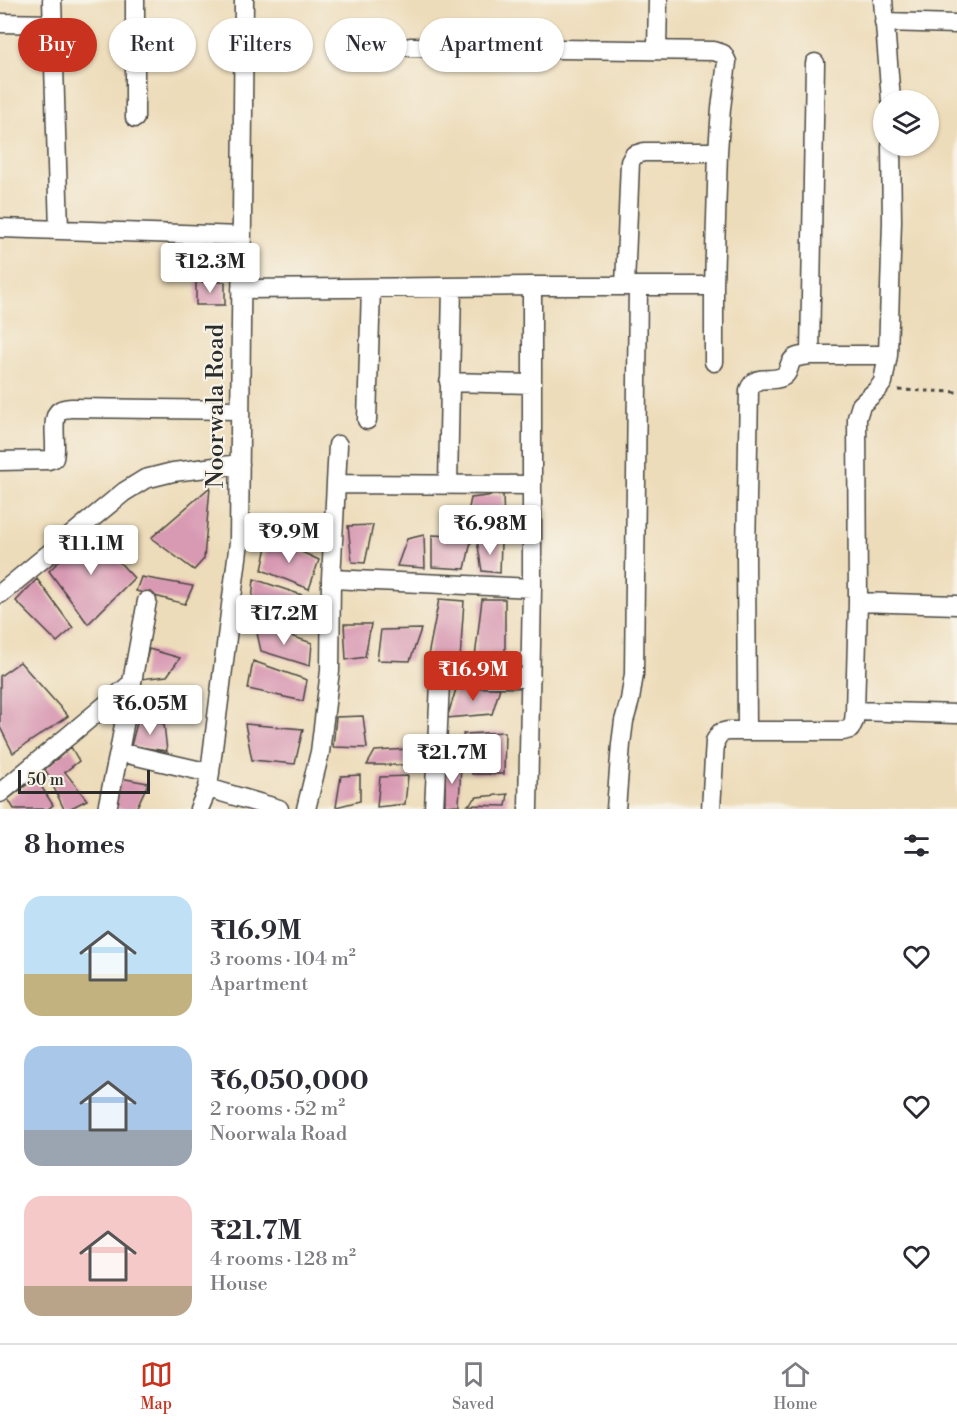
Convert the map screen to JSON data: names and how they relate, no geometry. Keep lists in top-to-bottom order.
{
  "streets": {
    "street": ["Noorwala Road"]
  },
  "scale_bar": "50 m",
  "page": {
    "chip": [
      "Buy",
      "Rent",
      "Filters",
      "New",
      "Apartment"
    ],
    "price": [
      "₹12.3M",
      "₹6.98M",
      "₹9.9M",
      "₹11.1M",
      "₹17.2M",
      "₹16.9M",
      "₹6.05M",
      "₹21.7M"
    ],
    "scale": "50 m",
    "heading": "8 homes",
    "list": [
      {
        "name": "₹16.9M",
        "note": "3 rooms · 104 m² · Apartment"
      },
      {
        "name": "₹6,050,000",
        "note": "2 rooms · 52 m² · Noorwala Road"
      },
      {
        "name": "₹21.7M",
        "note": "4 rooms · 128 m² · House"
      }
    ],
    "tabs": ["Map", "Saved", "Home"]
  }
}
